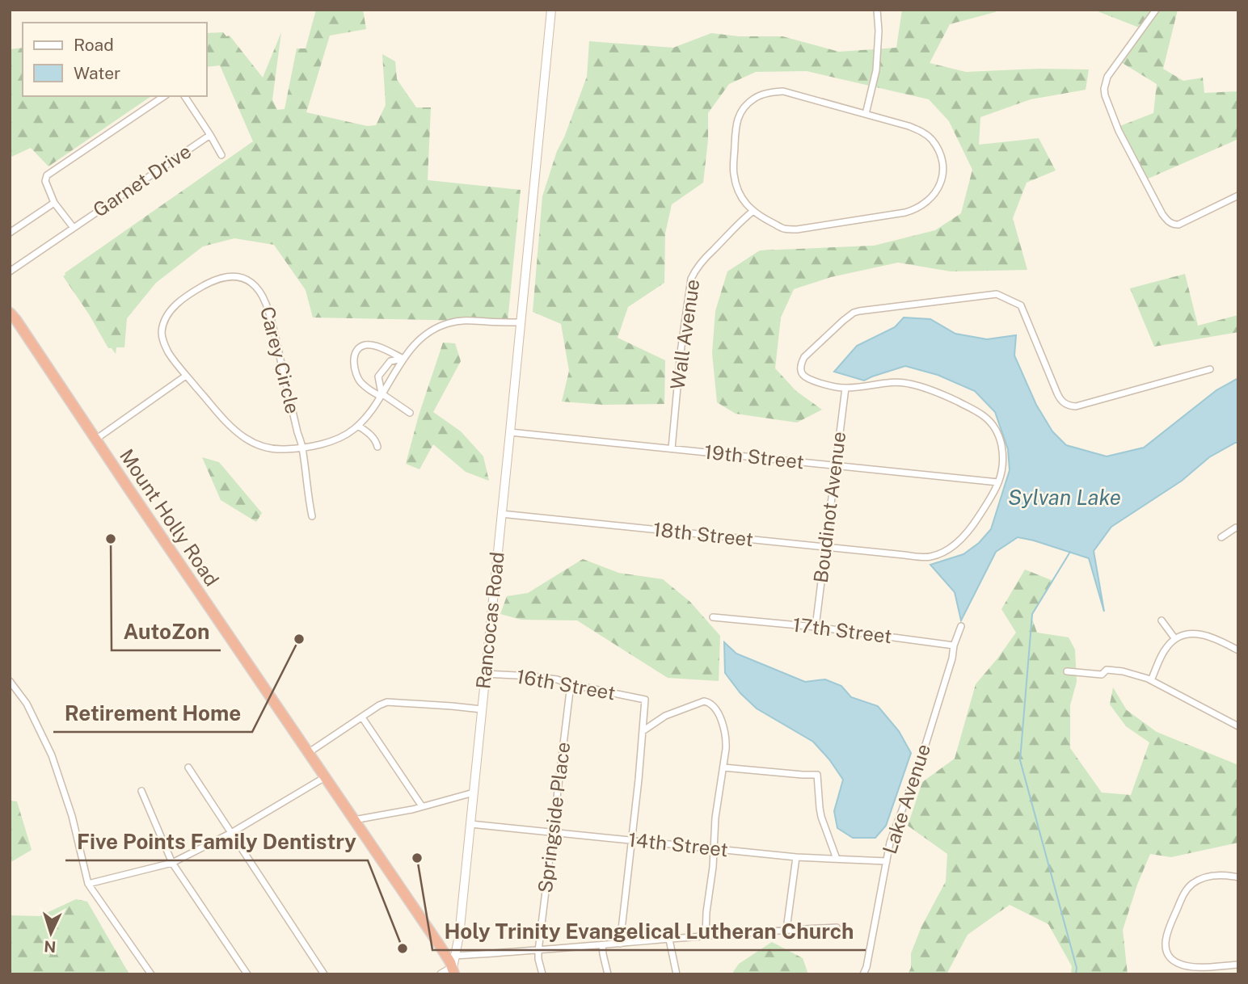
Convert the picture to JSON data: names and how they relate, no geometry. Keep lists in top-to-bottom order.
{
  "streets": {
    "highway": ["Mount Holly Road"],
    "main road": ["Rancocas Road"],
    "street": [
      "Garnet Drive",
      "Wall Avenue",
      "Carey Circle",
      "19th Street",
      "Boudinot Avenue",
      "18th Street",
      "17th Street",
      "16th Street",
      "Lake Avenue",
      "Springside Place",
      "14th Street"
    ]
  },
  "crossings": [
    ["Wall Avenue", "19th Street"],
    ["19th Street", "Boudinot Avenue"],
    ["19th Street", "18th Street"],
    ["19th Street", "Rancocas Road"],
    ["Boudinot Avenue", "18th Street"],
    ["Boudinot Avenue", "17th Street"],
    ["Mount Holly Road", "Rancocas Road"],
    ["18th Street", "Rancocas Road"],
    ["Rancocas Road", "16th Street"],
    ["Rancocas Road", "14th Street"],
    ["17th Street", "Lake Avenue"],
    ["16th Street", "Springside Place"],
    ["Lake Avenue", "14th Street"],
    ["Springside Place", "14th Street"]
  ],
  "water": ["Sylvan Lake"],
  "places": [
    "AutoZon",
    "Retirement Home",
    "Holy Trinity Evangelical Lutheran Church",
    "Five Points Family Dentistry"
  ],
  "legend": ["Road", "Water"],
  "north": "bottom"
}
